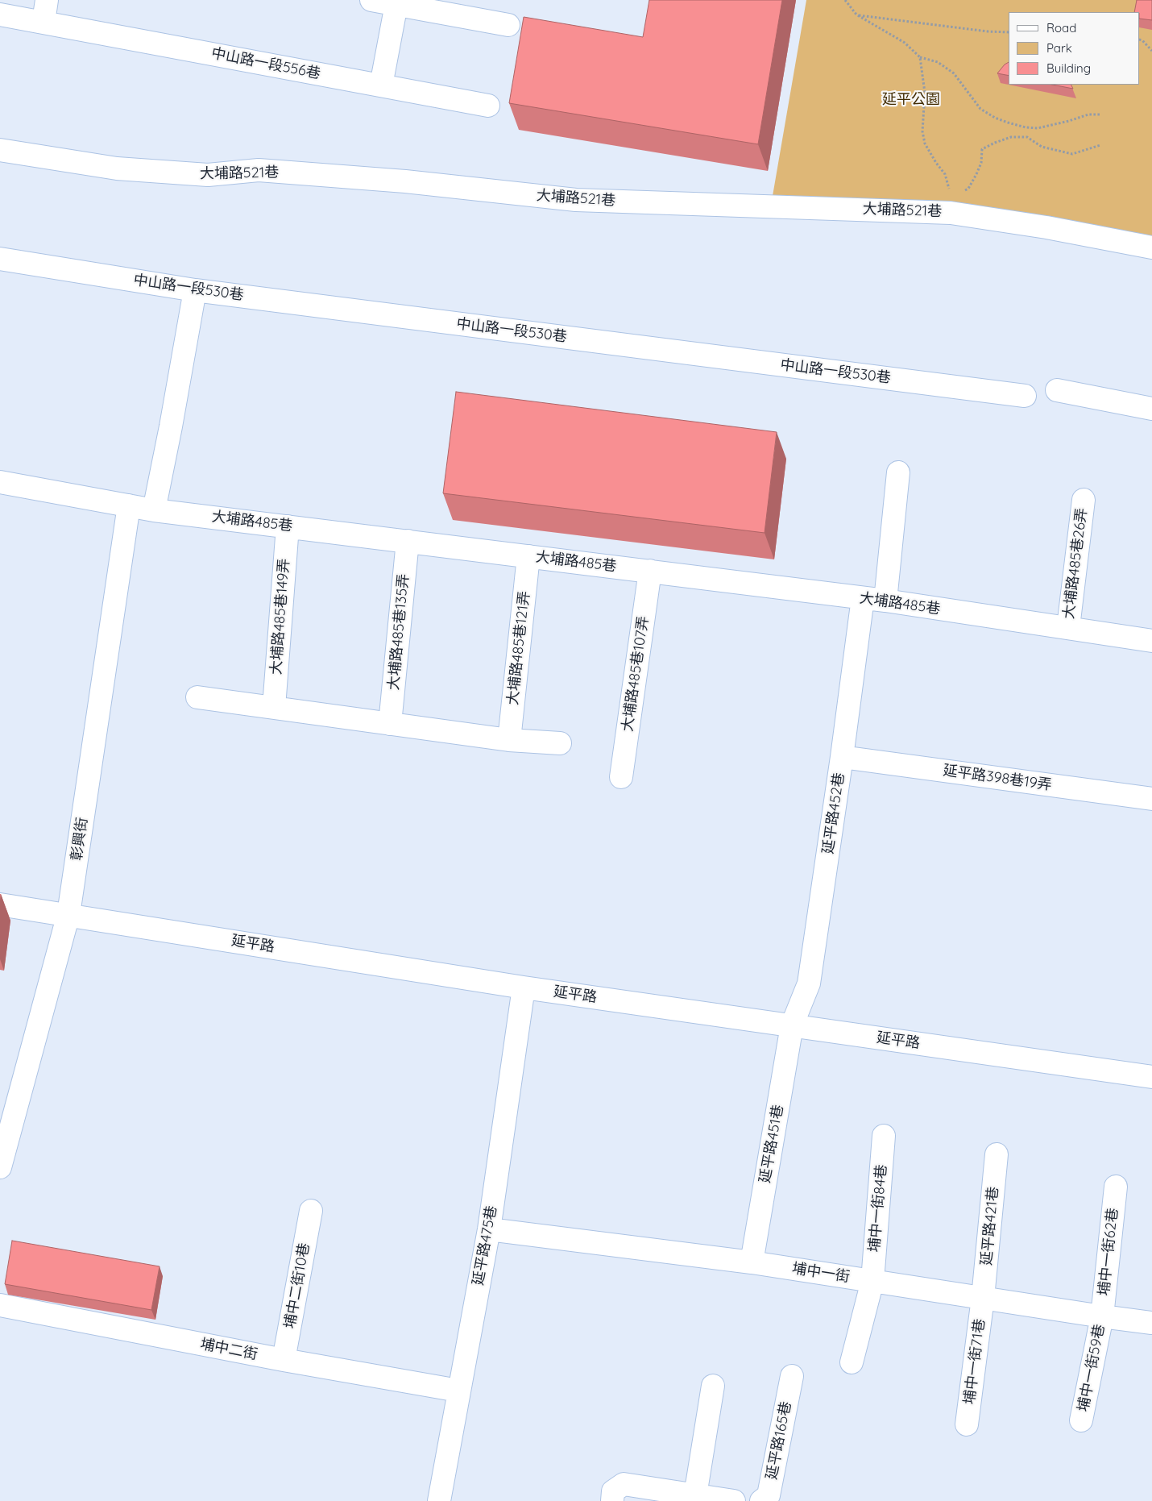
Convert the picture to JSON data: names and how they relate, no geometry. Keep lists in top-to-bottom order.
{
  "streets": {
    "street": [
      "中山路一段556巷",
      "大埔路521巷",
      "中山路一段530巷",
      "大埔路485巷",
      "大埔路485巷26弄",
      "大埔路485巷149弄",
      "大埔路485巷135弄",
      "大埔路485巷121弄",
      "大埔路485巷107弄",
      "延平路398巷19弄",
      "延平路452巷",
      "彰興街",
      "延平路",
      "延平路451巷",
      "埔中一街84巷",
      "延平路421巷",
      "延平路475巷",
      "埔中一街62巷",
      "埔中一街",
      "埔中二街10巷",
      "埔中二街",
      "埔中一街71巷",
      "埔中一街59巷",
      "延平路165巷"
    ]
  },
  "crossings": [
    ["大埔路485巷", "大埔路485巷26弄"],
    ["大埔路485巷", "大埔路485巷149弄"],
    ["大埔路485巷", "大埔路485巷135弄"],
    ["大埔路485巷", "大埔路485巷121弄"],
    ["大埔路485巷", "大埔路485巷107弄"],
    ["大埔路485巷", "延平路452巷"],
    ["大埔路485巷", "彰興街"],
    ["延平路398巷19弄", "延平路452巷"],
    ["延平路452巷", "延平路"],
    ["延平路452巷", "延平路451巷"],
    ["彰興街", "延平路"],
    ["延平路", "延平路451巷"],
    ["延平路", "延平路475巷"],
    ["延平路451巷", "埔中一街"],
    ["埔中一街84巷", "埔中一街"],
    ["延平路421巷", "埔中一街"],
    ["延平路421巷", "埔中一街71巷"],
    ["延平路475巷", "埔中一街"],
    ["延平路475巷", "埔中二街"],
    ["埔中一街62巷", "埔中一街"],
    ["埔中一街62巷", "埔中一街59巷"],
    ["埔中一街", "埔中一街71巷"],
    ["埔中一街", "埔中一街59巷"],
    ["埔中二街10巷", "埔中二街"]
  ],
  "parks": ["延平公園"],
  "legend": ["Road", "Park", "Building"]
}
